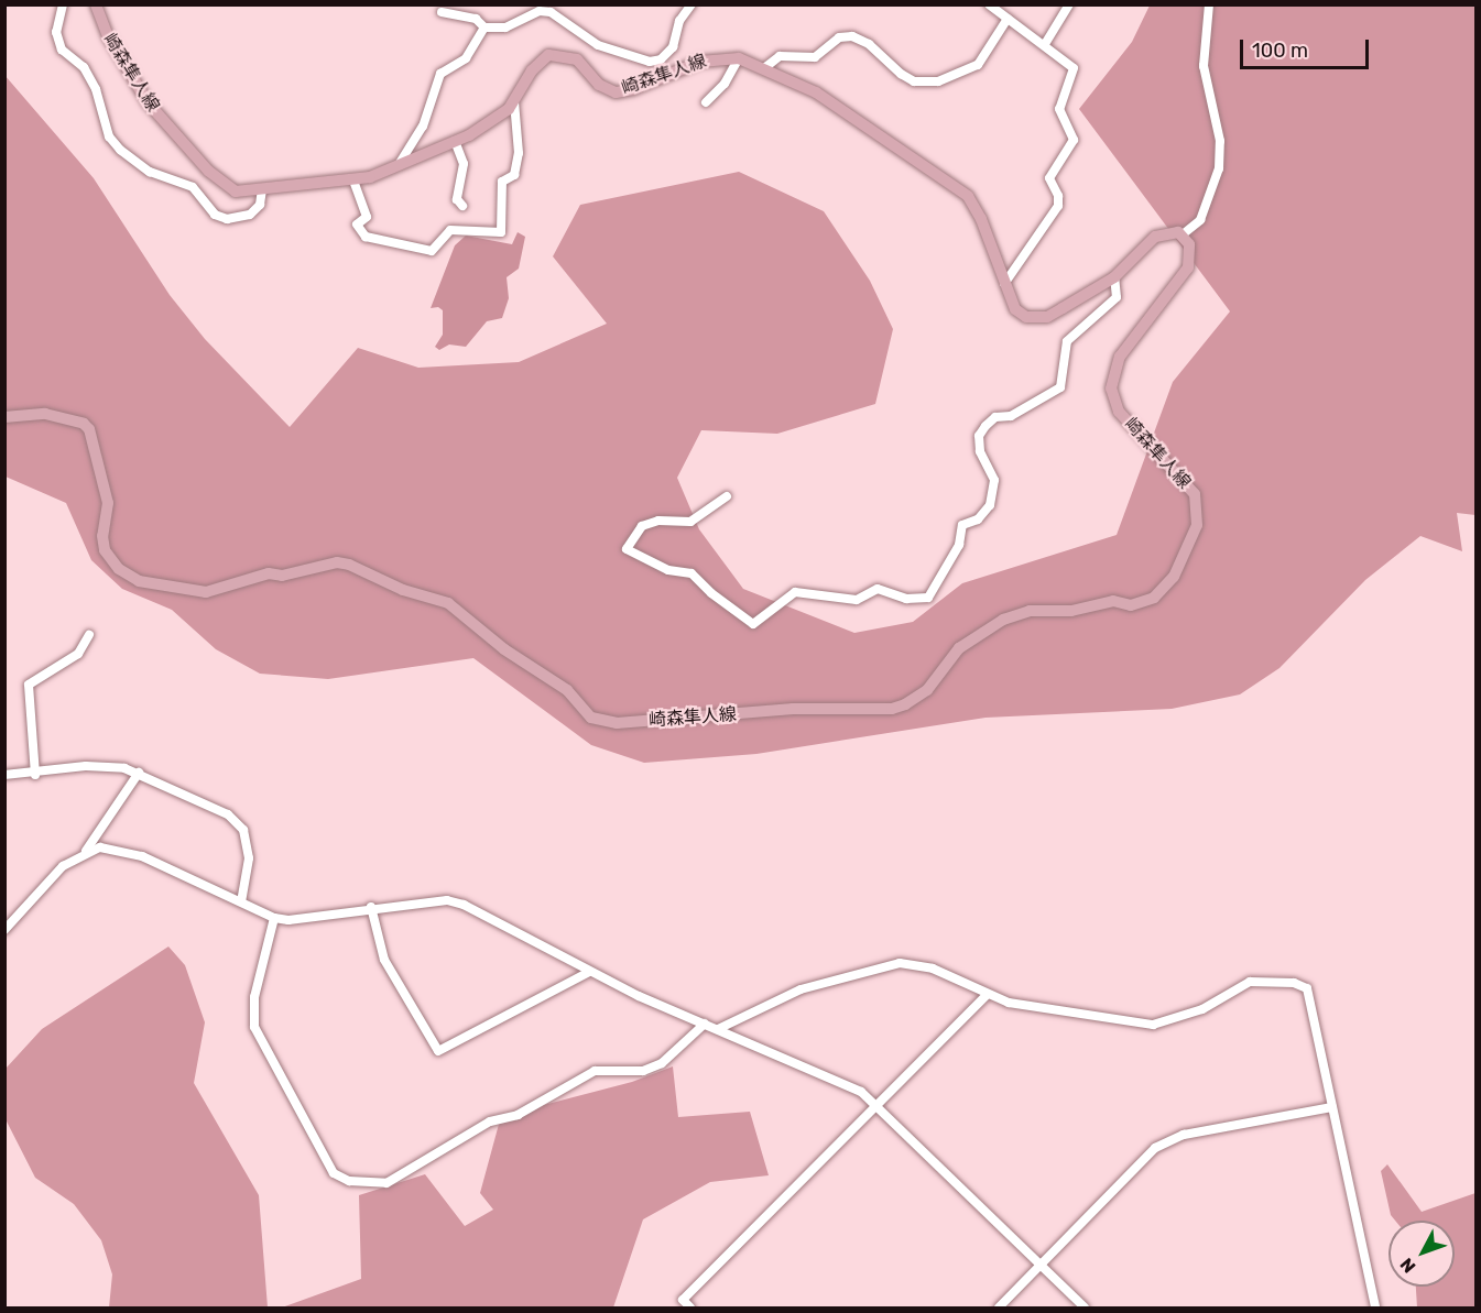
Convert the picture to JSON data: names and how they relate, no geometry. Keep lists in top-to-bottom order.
{
  "streets": {
    "main road": ["崎森隼人線"]
  },
  "scale_bar": "100 m",
  "north": "bottom left"
}
